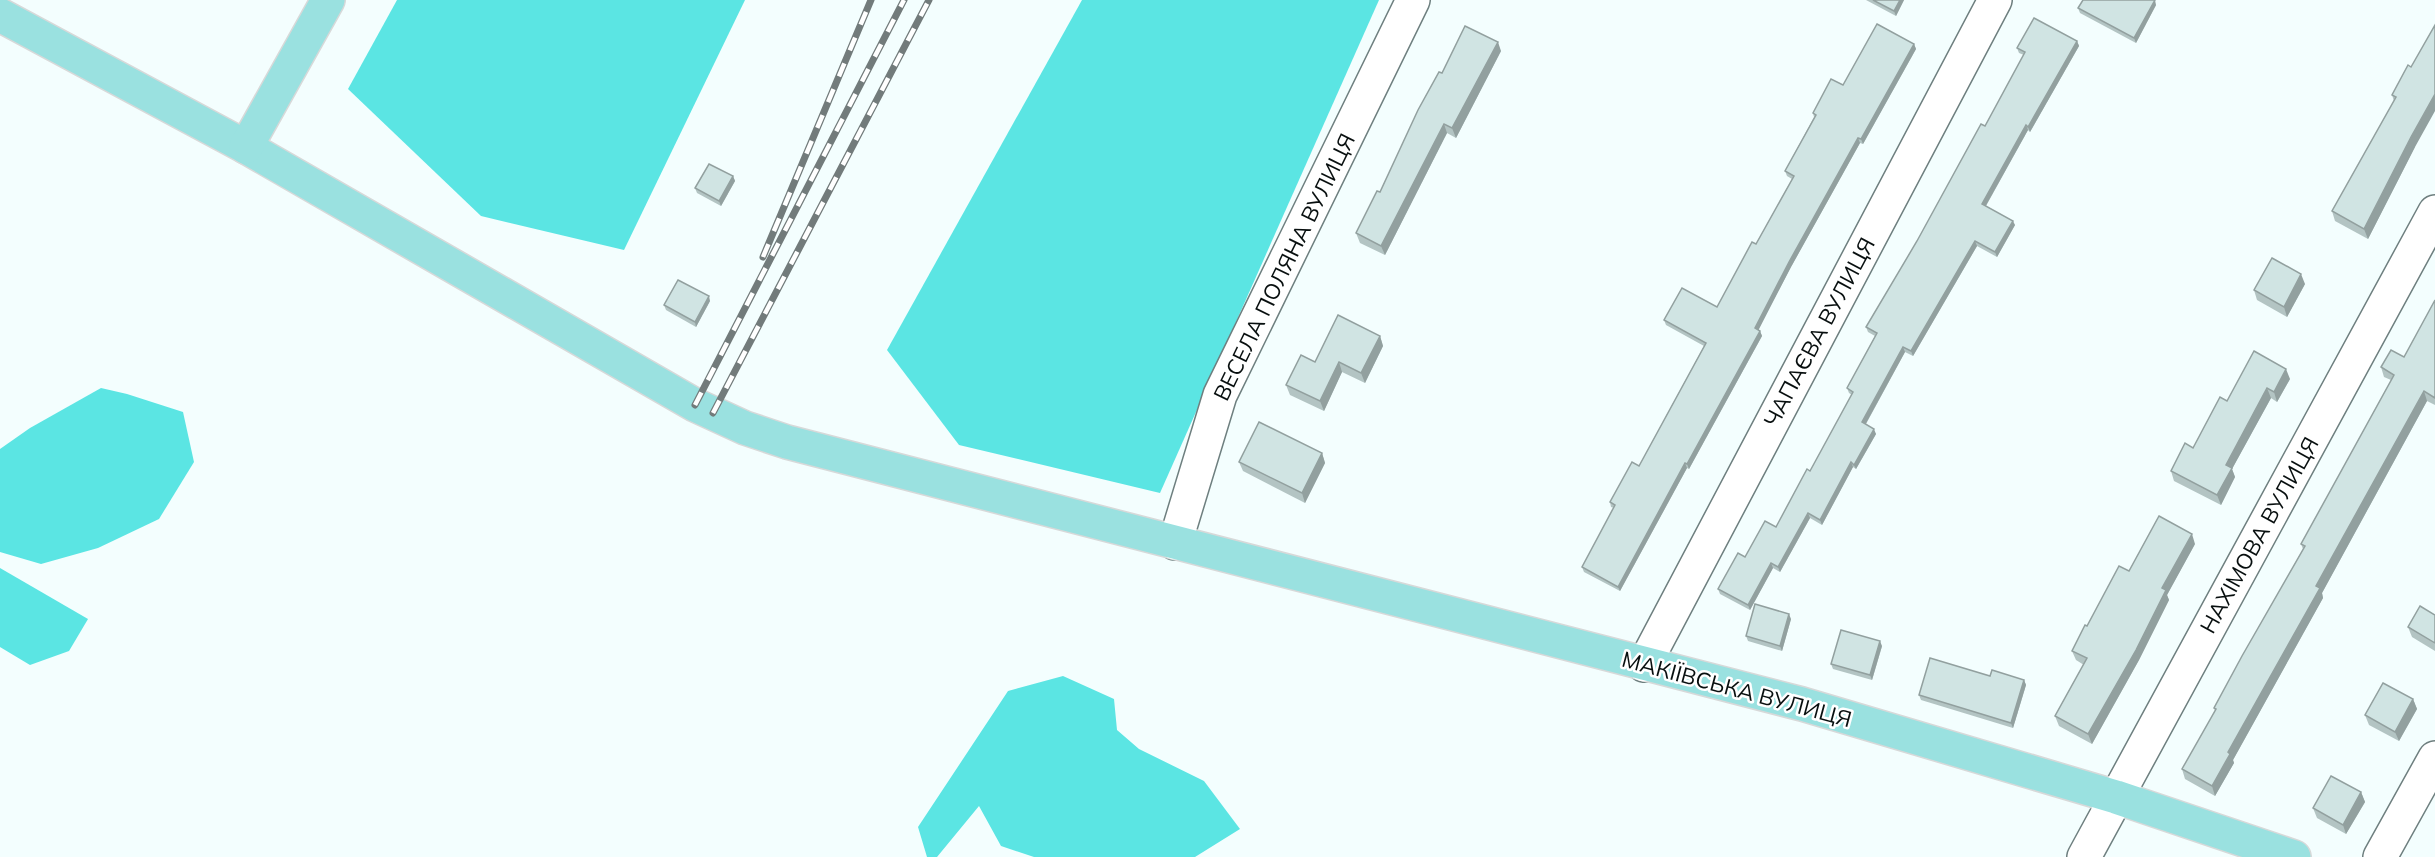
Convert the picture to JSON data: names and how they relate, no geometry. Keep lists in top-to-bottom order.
{
  "streets": {
    "main road": ["МАКІЇВСЬКА ВУЛИЦЯ"],
    "street": ["ВЕСЕЛА ПОЛЯНА ВУЛИЦЯ", "ЧАПАЄВА ВУЛИЦЯ", "НАХІМОВА ВУЛИЦЯ"]
  },
  "crossings": [
    ["ВЕСЕЛА ПОЛЯНА ВУЛИЦЯ", "МАКІЇВСЬКА ВУЛИЦЯ"],
    ["ЧАПАЄВА ВУЛИЦЯ", "МАКІЇВСЬКА ВУЛИЦЯ"],
    ["НАХІМОВА ВУЛИЦЯ", "МАКІЇВСЬКА ВУЛИЦЯ"]
  ]
}
